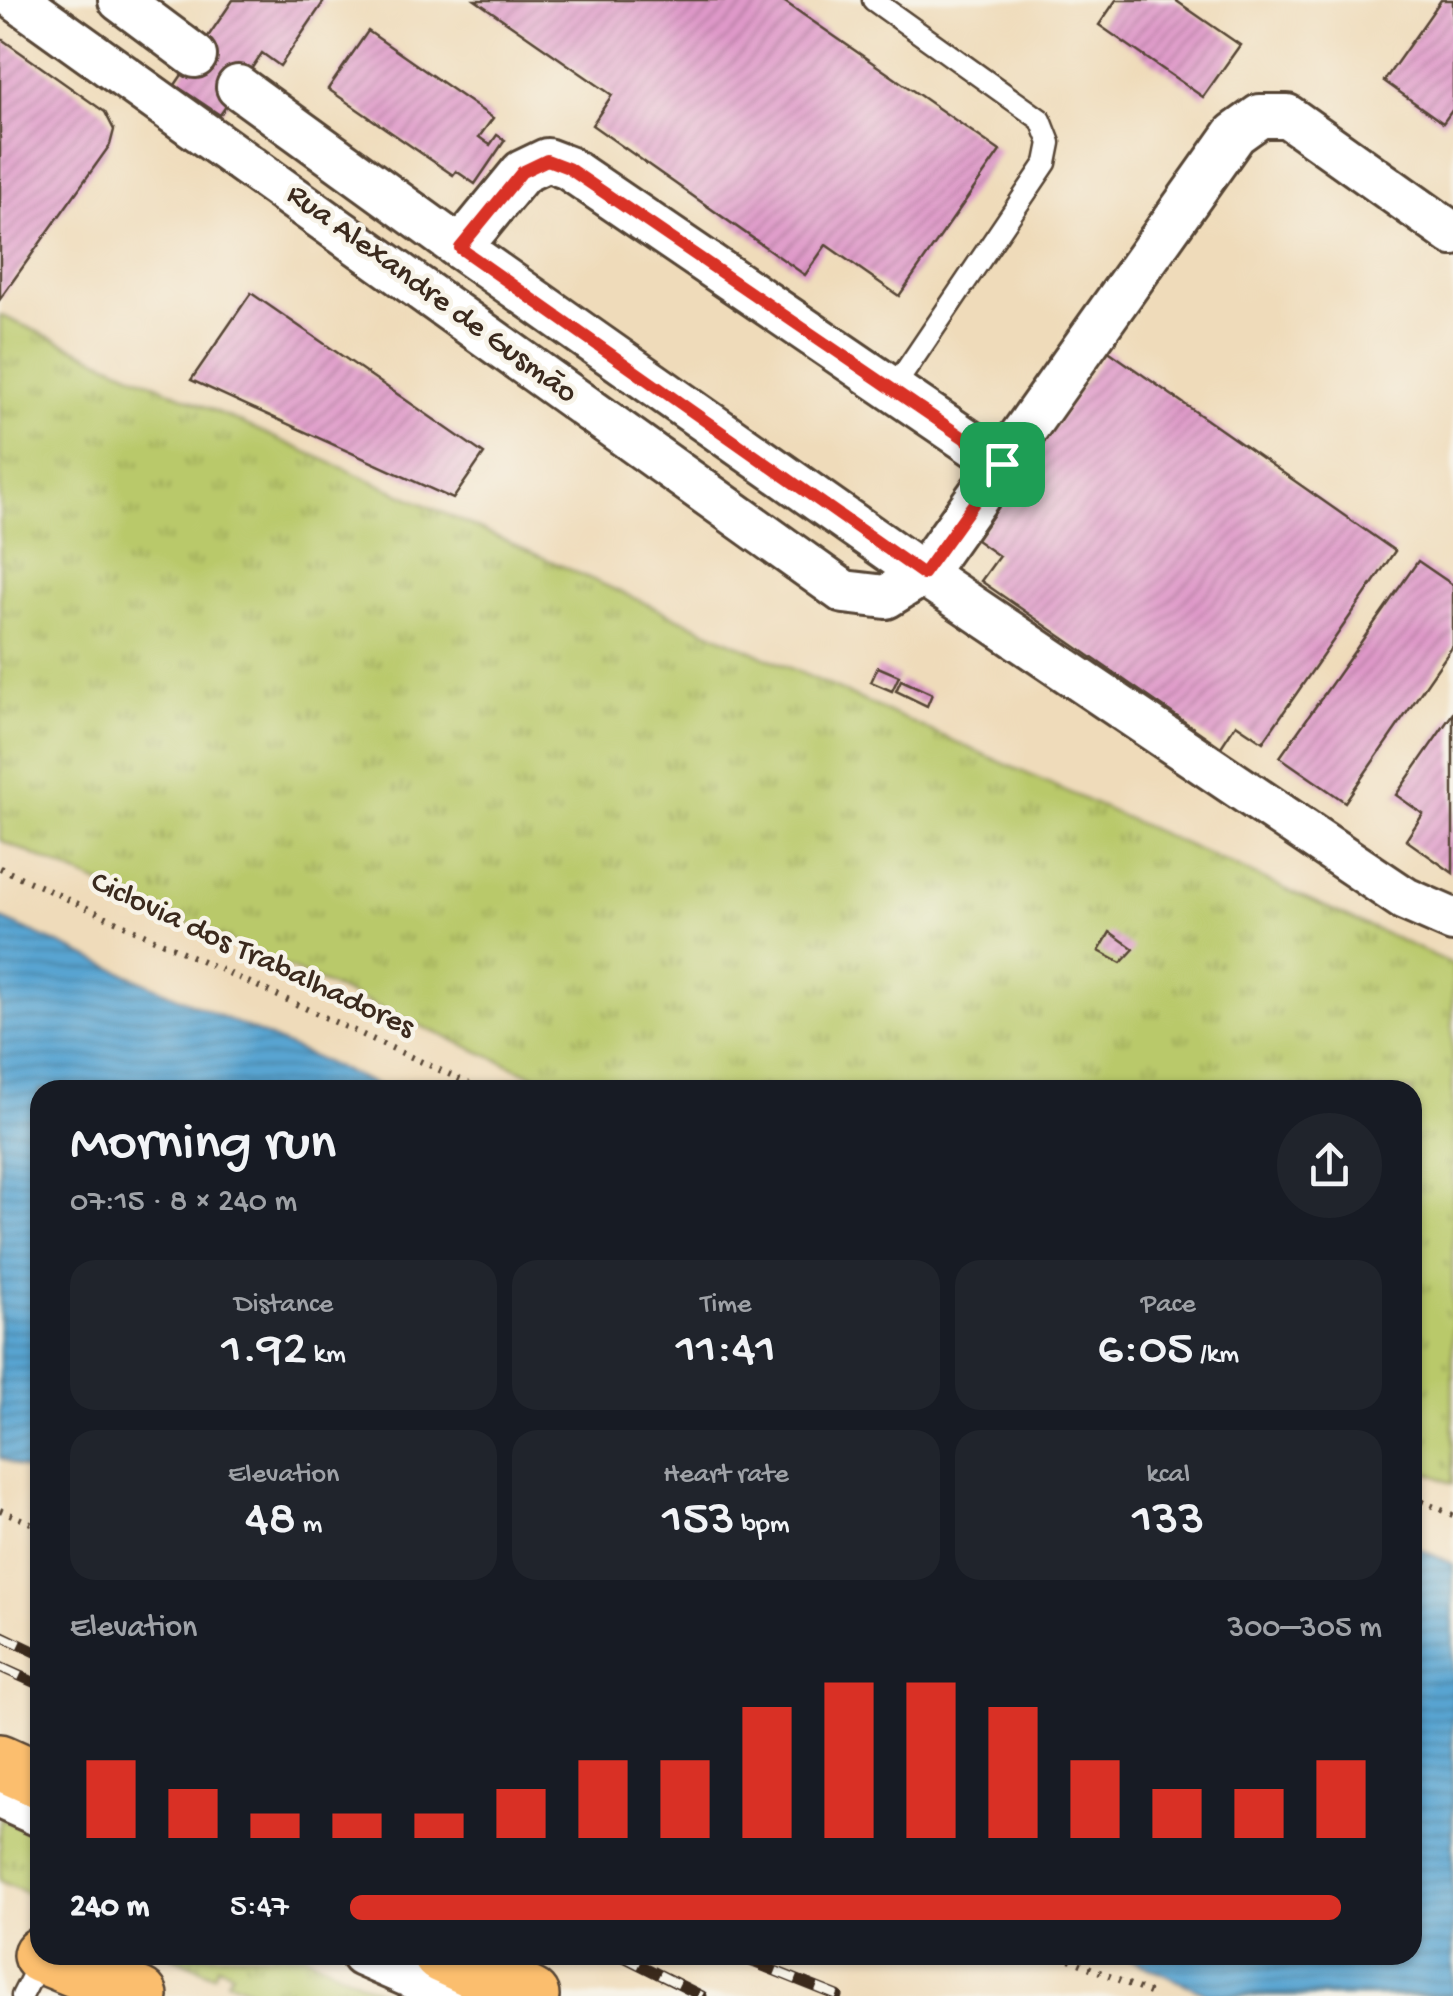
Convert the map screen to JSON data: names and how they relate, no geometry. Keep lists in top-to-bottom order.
{
  "streets": {
    "street": ["Rua Alexandre de Gusmão"],
    "path": ["Ciclovia dos Trabalhadores"]
  },
  "page": {
    "heading": ["Morning run", "07:15 · 8 × 240 m"],
    "stats": [
      ["Distance", "1.92 km"],
      ["Time", "11:41"],
      ["Pace", "6:05 /km"],
      ["Elevation", "48 m"],
      ["Heart rate", "153 bpm"],
      ["kcal", "133"]
    ],
    "chart": ["Elevation", "300–305 m"],
    "list": [
      {
        "name": "240 m",
        "note": "5:47"
      }
    ]
  }
}
